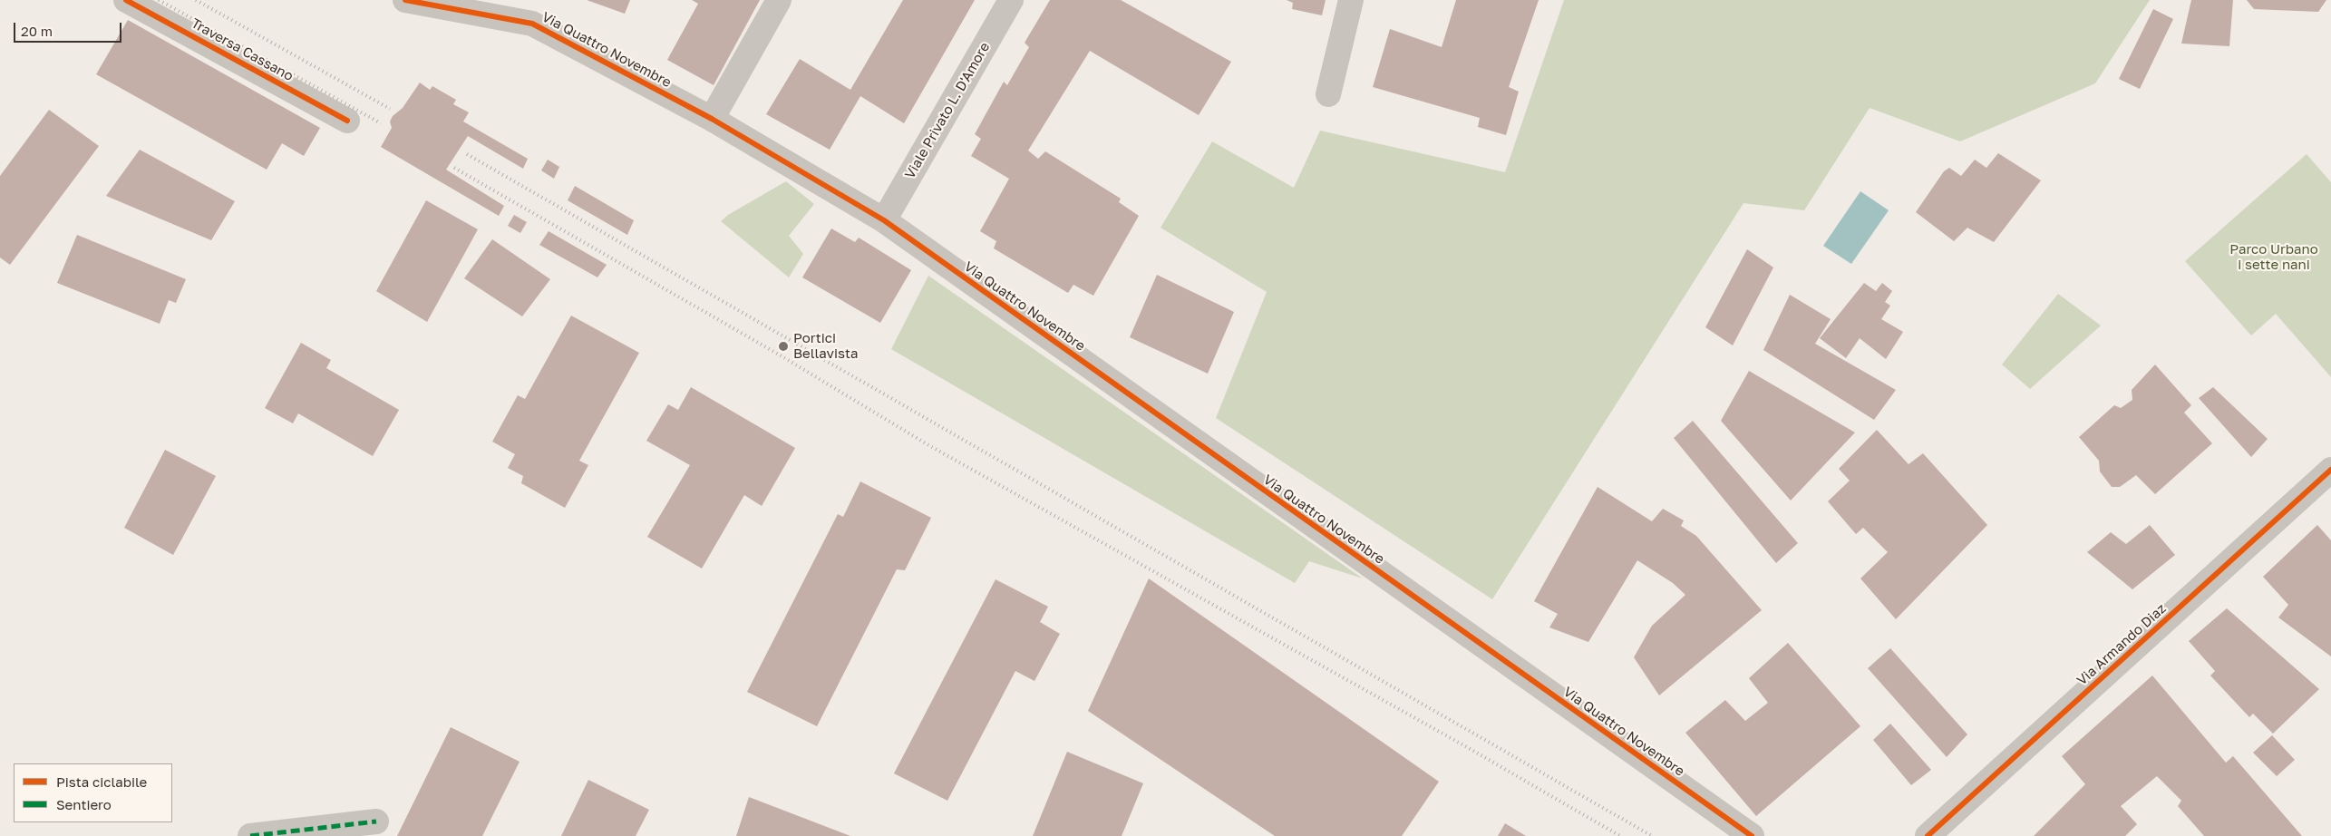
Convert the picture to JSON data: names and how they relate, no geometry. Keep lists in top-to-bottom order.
{
  "streets": {
    "street": [
      "Traversa Cassano",
      "Via Quattro Novembre",
      "Viale Privato L. D'Amore",
      "Via Armando Diaz"
    ]
  },
  "crossings": [
    ["Via Quattro Novembre", "Viale Privato L. D'Amore"]
  ],
  "parks": ["Parco Urbano i sette nani"],
  "places": ["Portici Bellavista"],
  "legend": ["Pista ciclabile", "Sentiero"],
  "scale_bar": "20 m"
}
